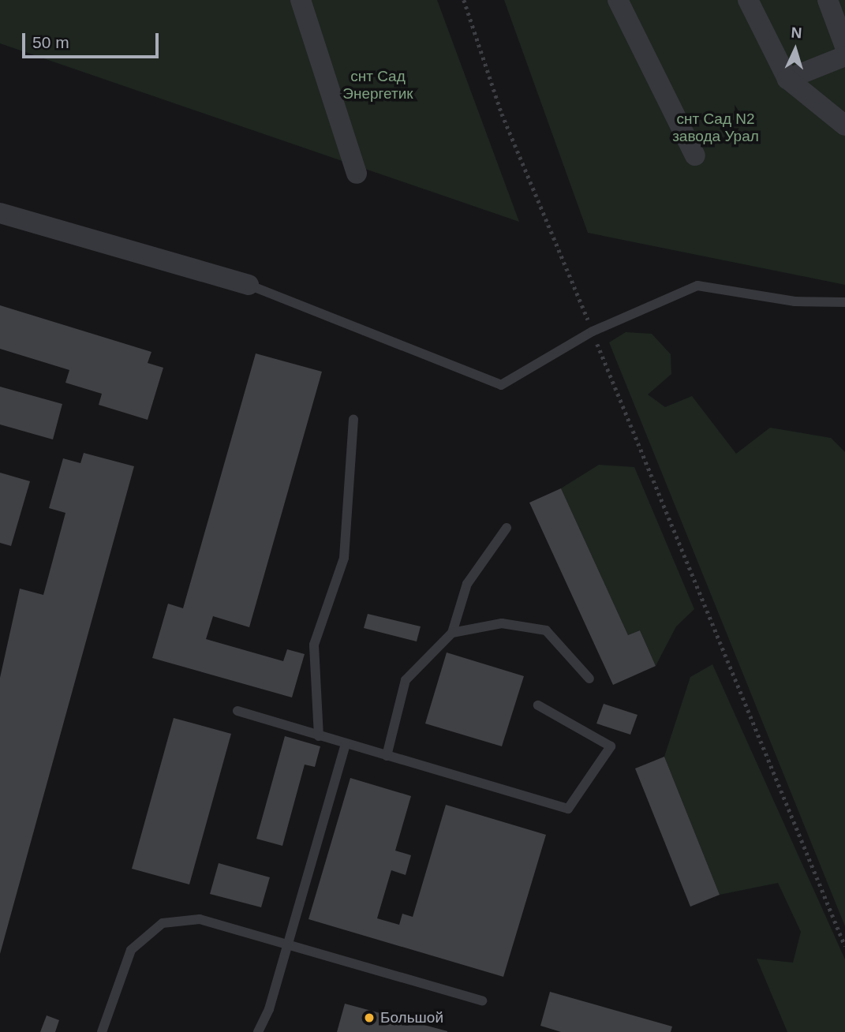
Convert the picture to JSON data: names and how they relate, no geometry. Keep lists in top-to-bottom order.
{
  "parks": ["снт Сад Энергетик", "снт Сад N2 завода Урал"],
  "places": ["Большой"],
  "scale_bar": "50 m",
  "north": "top"
}
